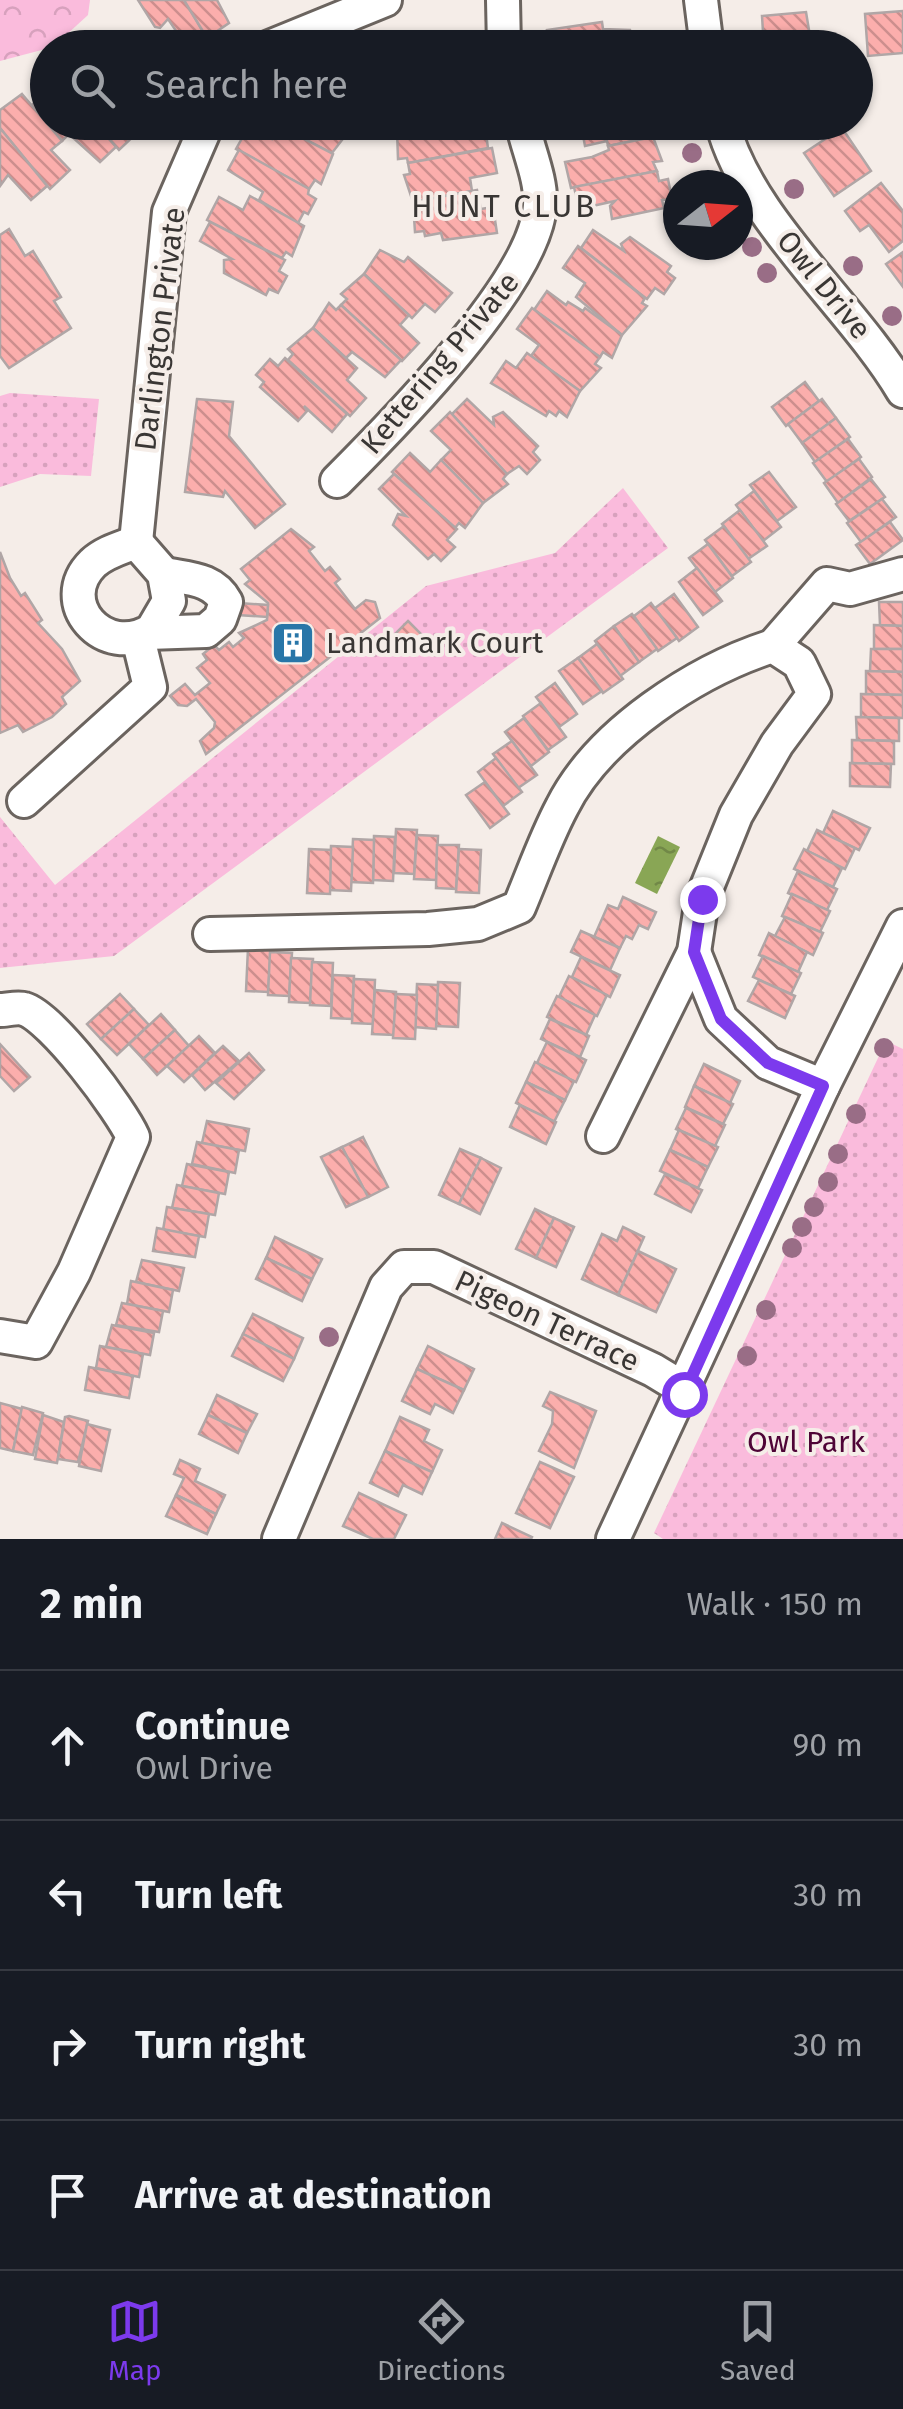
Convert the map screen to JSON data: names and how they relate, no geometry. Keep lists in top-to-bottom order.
{
  "streets": {
    "street": [
      "Owl Drive",
      "Darlington Private",
      "Kettering Private",
      "Pigeon Terrace"
    ]
  },
  "districts": ["HUNT CLUB"],
  "parks": ["Owl Park"],
  "places": {
    "building": ["Landmark Court"]
  },
  "north": "right",
  "page": {
    "search": "Search here",
    "heading": ["2 min", "Walk · 150 m"],
    "list": [
      ["Continue", "Owl Drive", "90 m"],
      ["Turn left", "30 m"],
      ["Turn right", "30 m"],
      "Arrive at destination"
    ],
    "nav": ["Map", "Directions", "Saved"]
  }
}
